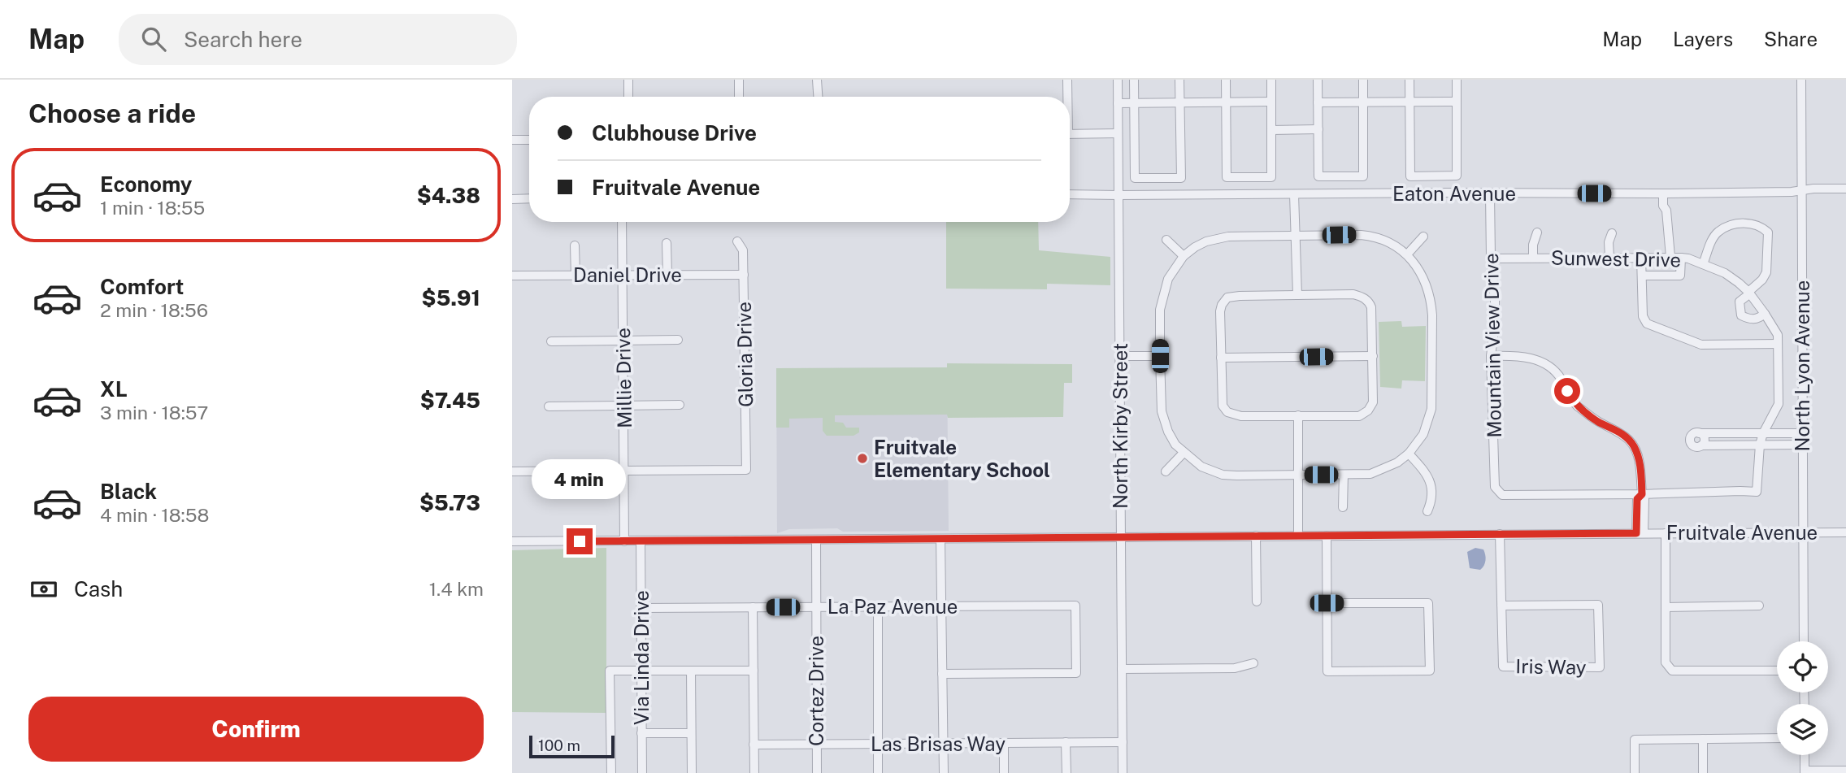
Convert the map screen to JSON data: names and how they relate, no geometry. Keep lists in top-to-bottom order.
{
  "streets": {
    "street": [
      "Eaton Avenue",
      "Sunwest Drive",
      "Daniel Drive",
      "Mountain View Drive",
      "Gloria Drive",
      "North Lyon Avenue",
      "Millie Drive",
      "North Kirby Street",
      "Fruitvale Avenue",
      "La Paz Avenue",
      "Via Linda Drive",
      "Iris Way",
      "Cortez Drive",
      "Las Brisas Way"
    ]
  },
  "crossings": [
    ["Eaton Avenue", "Mountain View Drive"],
    ["Eaton Avenue", "North Lyon Avenue"],
    ["Eaton Avenue", "North Kirby Street"],
    ["Sunwest Drive", "Mountain View Drive"],
    ["Daniel Drive", "Gloria Drive"],
    ["Daniel Drive", "Millie Drive"],
    ["Gloria Drive", "Millie Drive"],
    ["North Lyon Avenue", "Fruitvale Avenue"],
    ["Millie Drive", "Fruitvale Avenue"],
    ["North Kirby Street", "Fruitvale Avenue"],
    ["North Kirby Street", "Las Brisas Way"],
    ["Fruitvale Avenue", "Via Linda Drive"],
    ["Fruitvale Avenue", "Cortez Drive"],
    ["La Paz Avenue", "Via Linda Drive"],
    ["La Paz Avenue", "Cortez Drive"],
    ["Cortez Drive", "Las Brisas Way"]
  ],
  "places": ["Fruitvale Elementary School"],
  "scale_bar": "100 m",
  "page": {
    "header": "Map",
    "search": "Search here",
    "nav": ["Map", "Layers", "Share"],
    "heading": "Choose a ride",
    "banner": ["Clubhouse Drive", "Fruitvale Avenue"],
    "list": [
      {
        "name": "Economy",
        "note": "1 min · 18:55",
        "value": "$4.38"
      },
      {
        "name": "Comfort",
        "note": "2 min · 18:56",
        "value": "$5.91"
      },
      {
        "name": "XL",
        "note": "3 min · 18:57",
        "value": "$7.45"
      },
      {
        "name": "Black",
        "note": "4 min · 18:58",
        "value": "$5.73"
      }
    ],
    "bubble": "4 min",
    "pay": ["Cash", "1.4 km"],
    "buttons": "Confirm",
    "scale": "100 m"
  }
}
